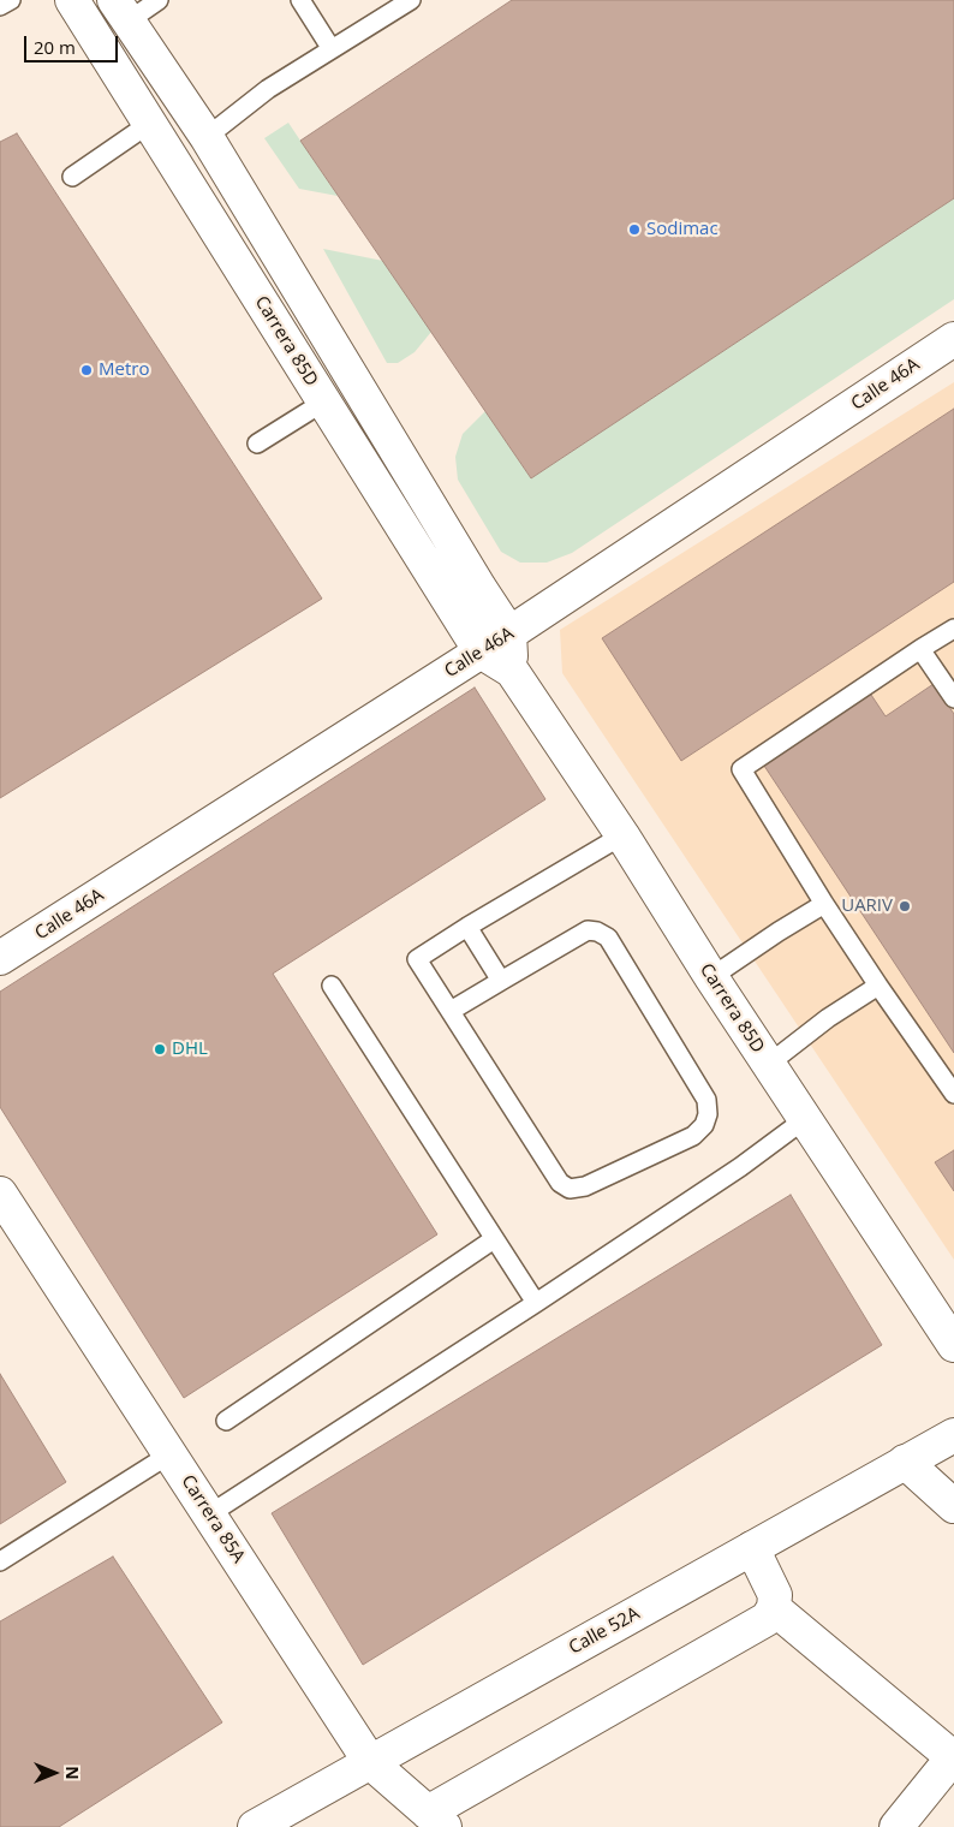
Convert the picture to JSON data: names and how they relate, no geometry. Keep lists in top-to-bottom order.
{
  "streets": {
    "street": [
      "Carrera 85D",
      "Calle 46A",
      "Carrera 85A",
      "Calle 52A"
    ]
  },
  "crossings": [
    ["Carrera 85D", "Calle 46A"],
    ["Carrera 85A", "Calle 52A"]
  ],
  "places": [
    "Sodimac",
    "Metro",
    "UARIV",
    "DHL"
  ],
  "scale_bar": "20 m",
  "north": "right"
}
